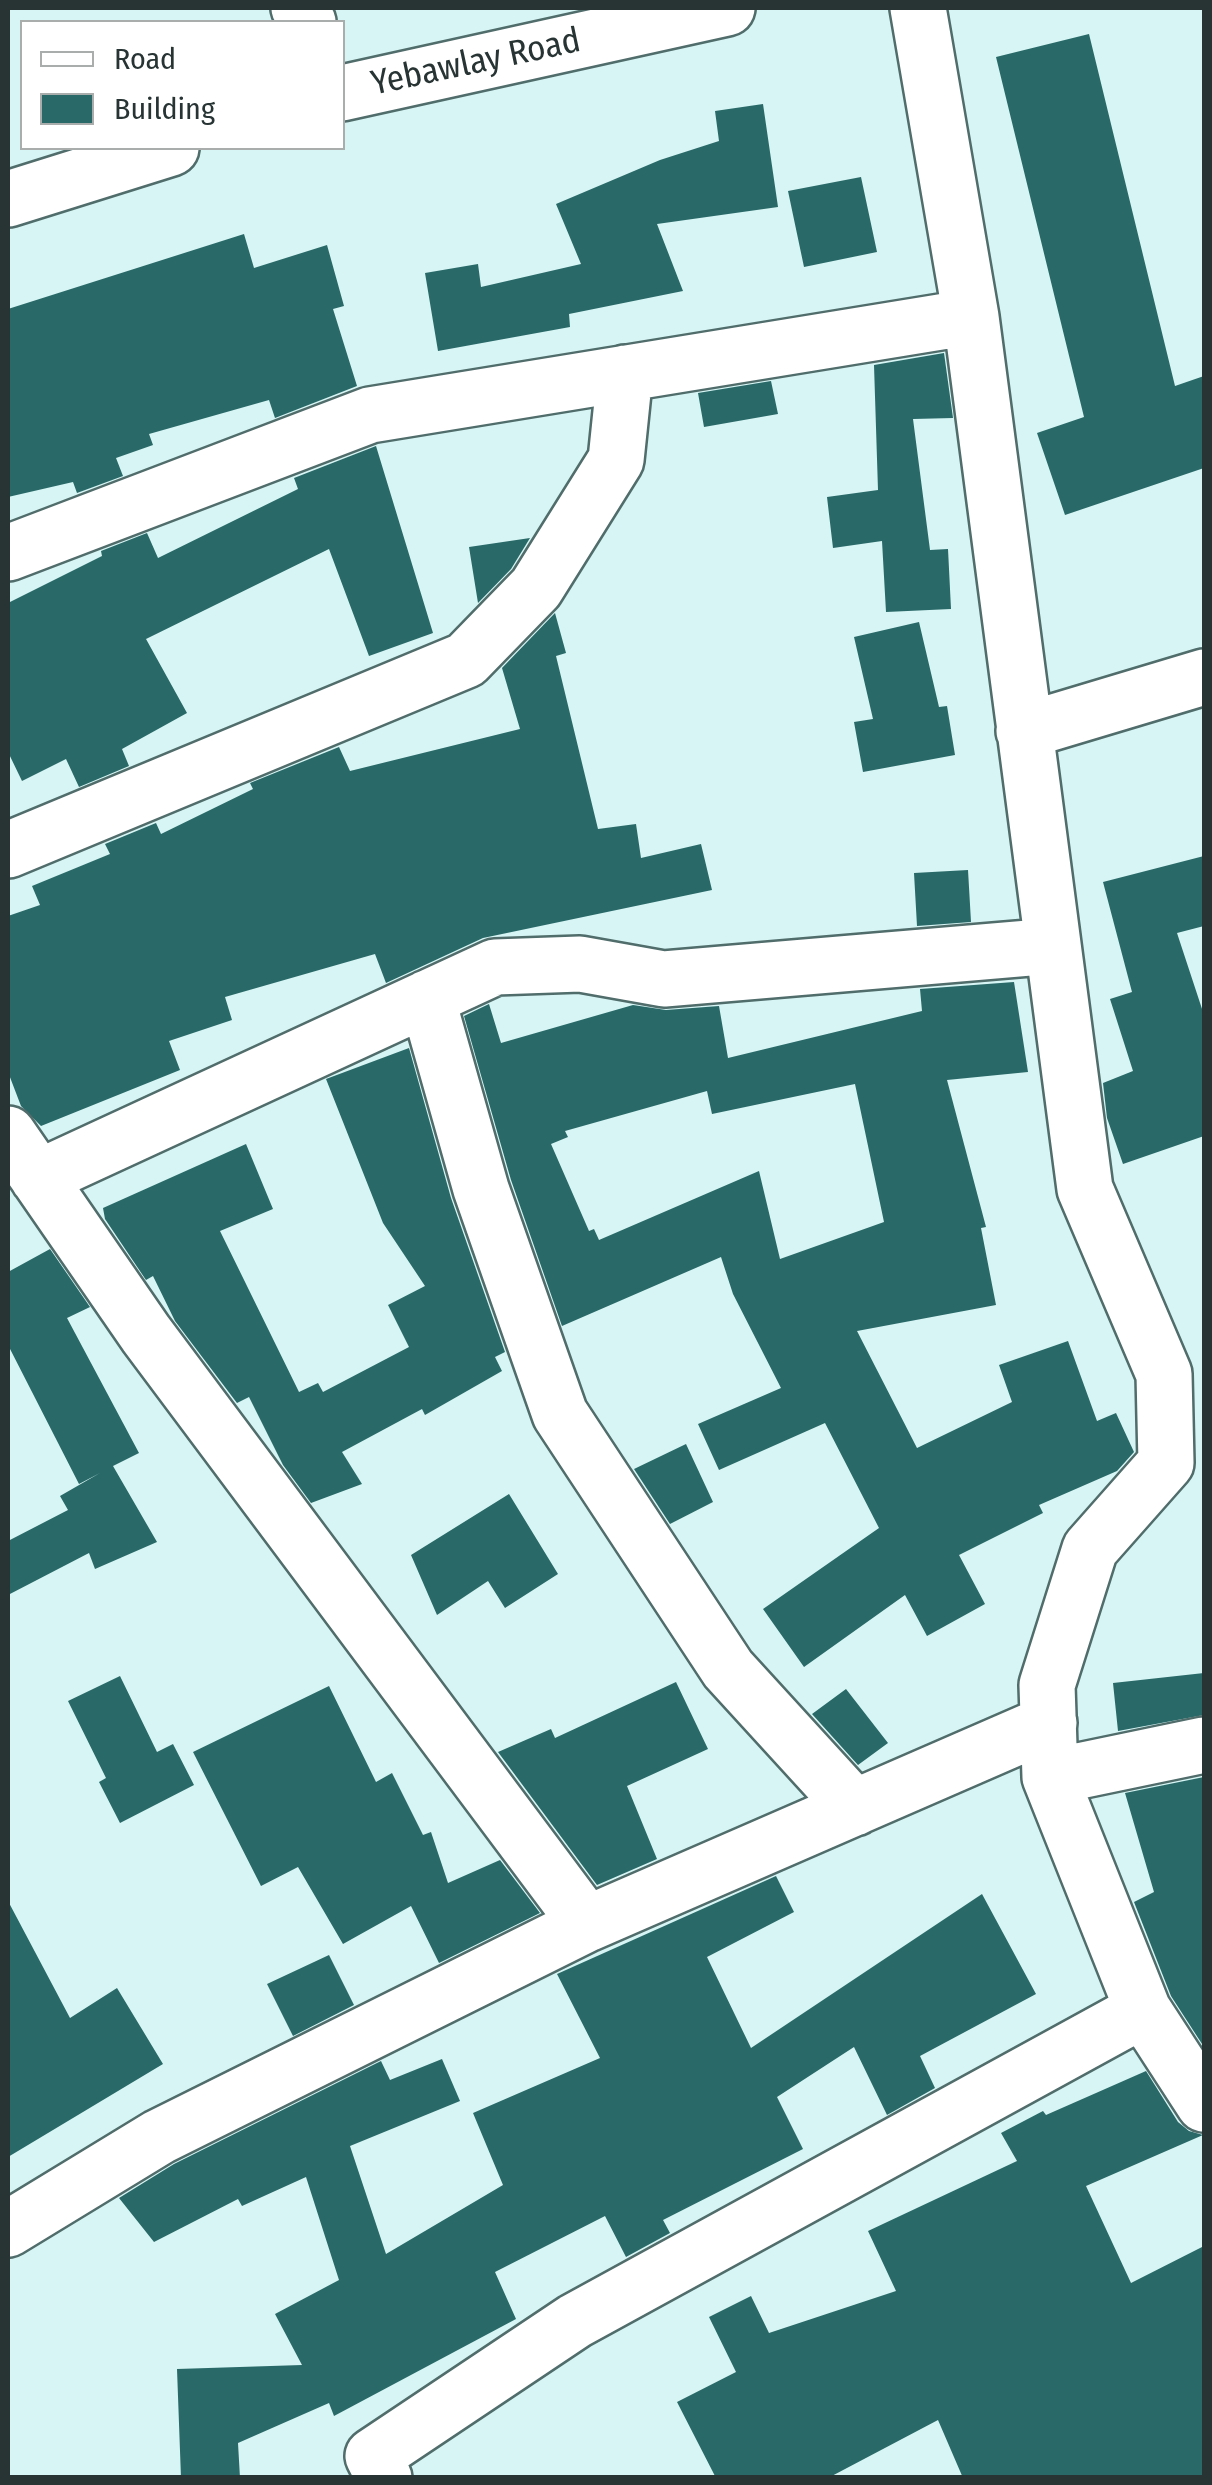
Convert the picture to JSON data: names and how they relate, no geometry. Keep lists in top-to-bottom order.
{
  "streets": {
    "street": ["Yebawlay Road"]
  },
  "legend": ["Road", "Building"]
}
